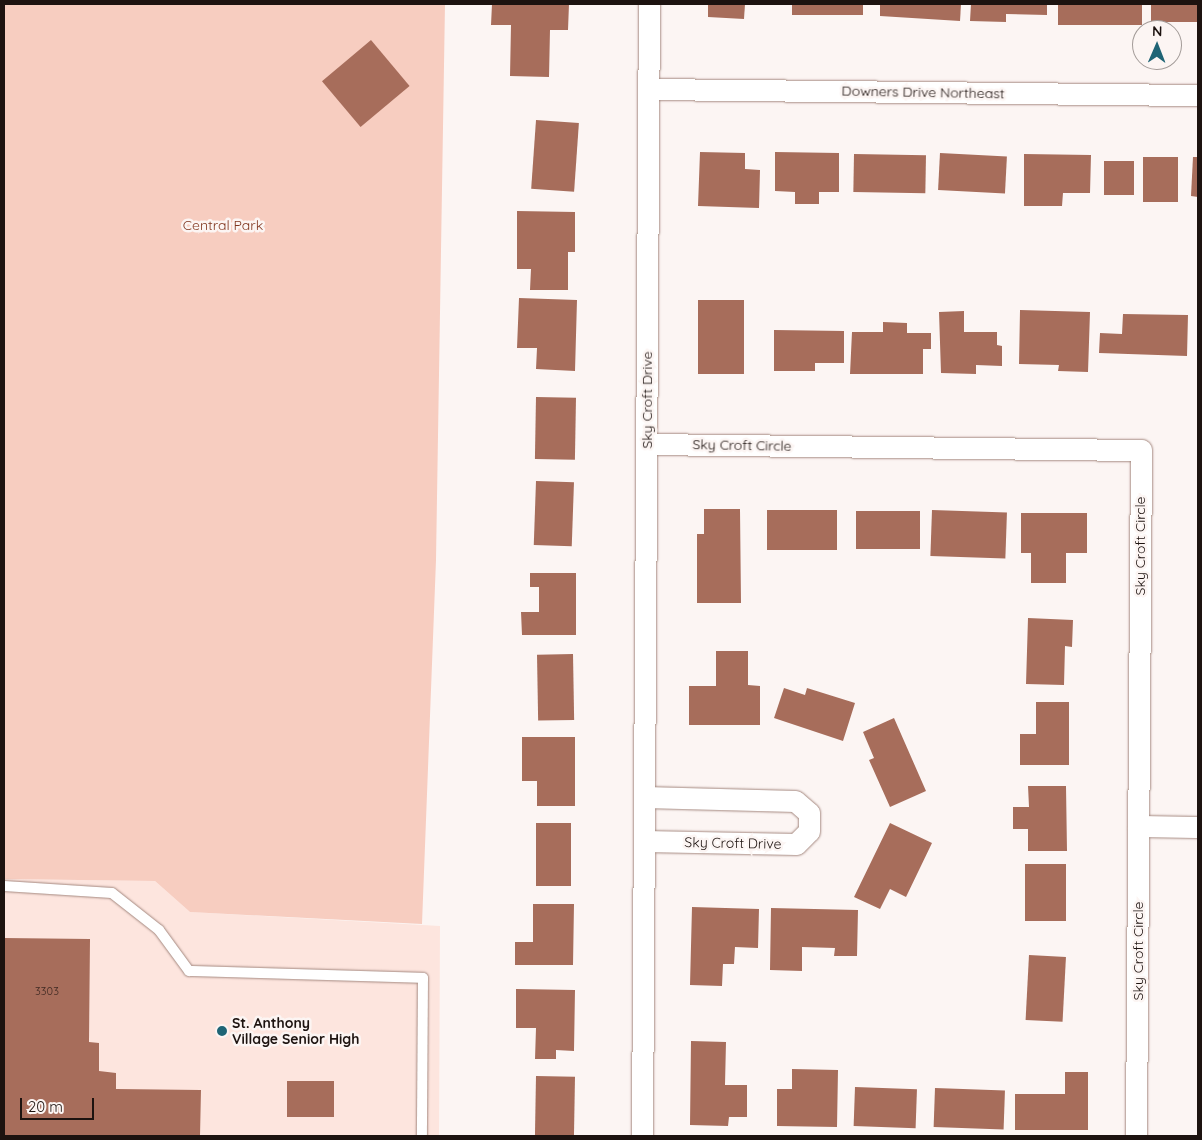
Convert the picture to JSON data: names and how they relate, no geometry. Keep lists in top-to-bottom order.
{
  "streets": {
    "street": ["Downers Drive Northeast", "Sky Croft Drive", "Sky Croft Circle"]
  },
  "crossings": [
    ["Downers Drive Northeast", "Sky Croft Drive"],
    ["Sky Croft Drive", "Sky Croft Circle"]
  ],
  "parks": ["Central Park"],
  "places": ["St. Anthony Village Senior High"],
  "house_numbers": ["3303"],
  "scale_bar": "20 m",
  "north": "top"
}
